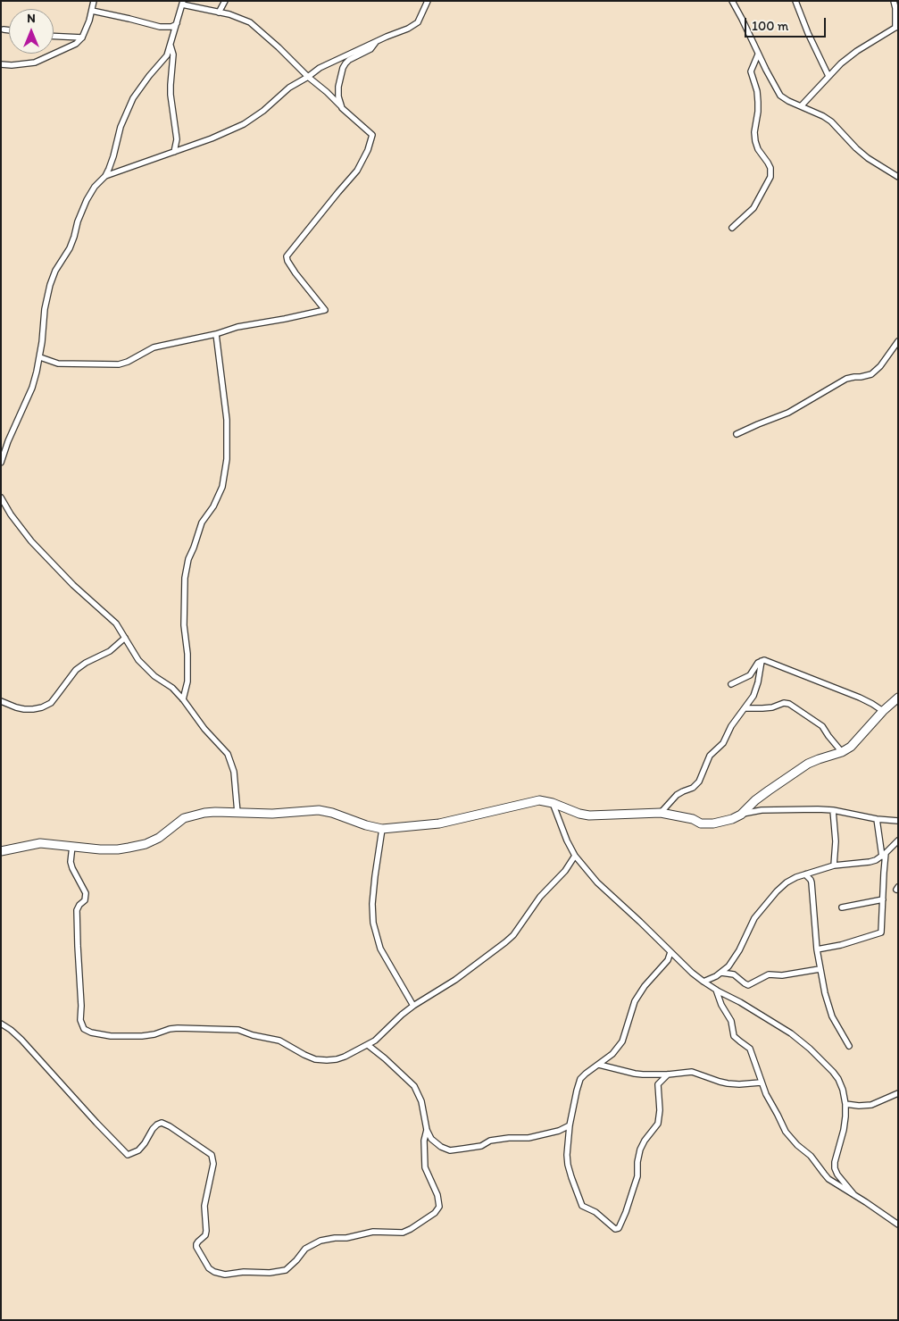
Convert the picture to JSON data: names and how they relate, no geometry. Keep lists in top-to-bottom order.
{
  "scale_bar": "100 m",
  "north": "top"
}
